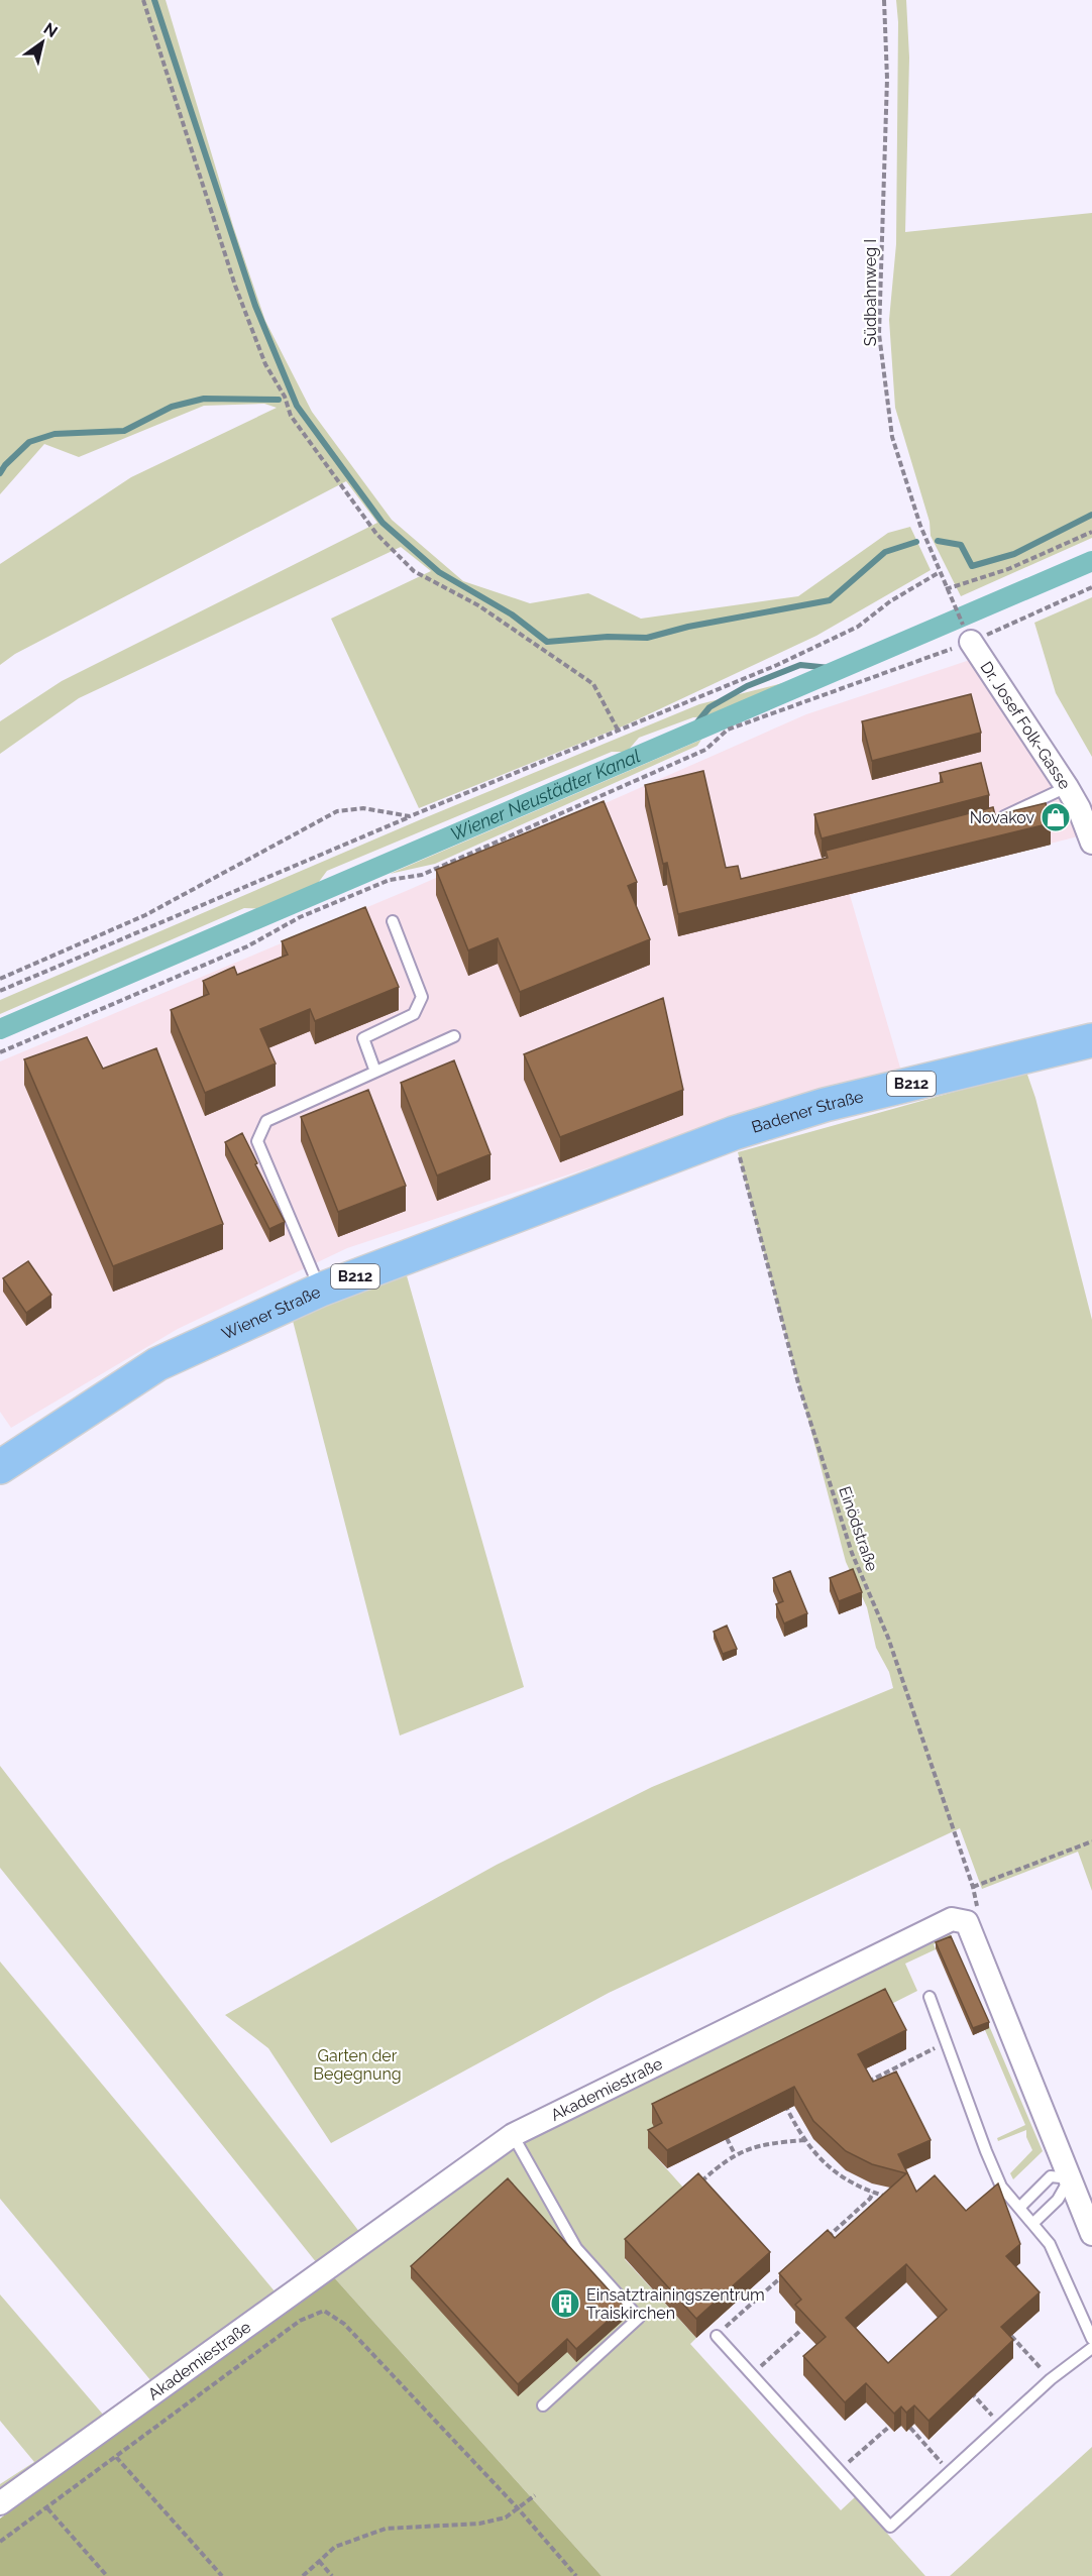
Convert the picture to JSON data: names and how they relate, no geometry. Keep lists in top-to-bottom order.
{
  "streets": {
    "main road": ["B212", "Badener Straße", "Wiener Straße"],
    "street": ["Dr. Josef Folk-Gasse", "Akademiestraße"],
    "path": ["Südbahnweg I", "Einödstraße"]
  },
  "crossings": [
    ["Südbahnweg I", "Dr. Josef Folk-Gasse"],
    ["Badener Straße", "Wiener Straße"],
    ["Badener Straße", "Einödstraße"],
    ["Wiener Straße", "Einödstraße"],
    ["Einödstraße", "Akademiestraße"]
  ],
  "water": ["Wiener Neustädter Kanal"],
  "parks": ["Garten der Begegnung"],
  "places": {
    "shop": ["Novakov"],
    "building": ["Einsatztrainingszentrum Traiskirchen"]
  },
  "north": "top right"
}
